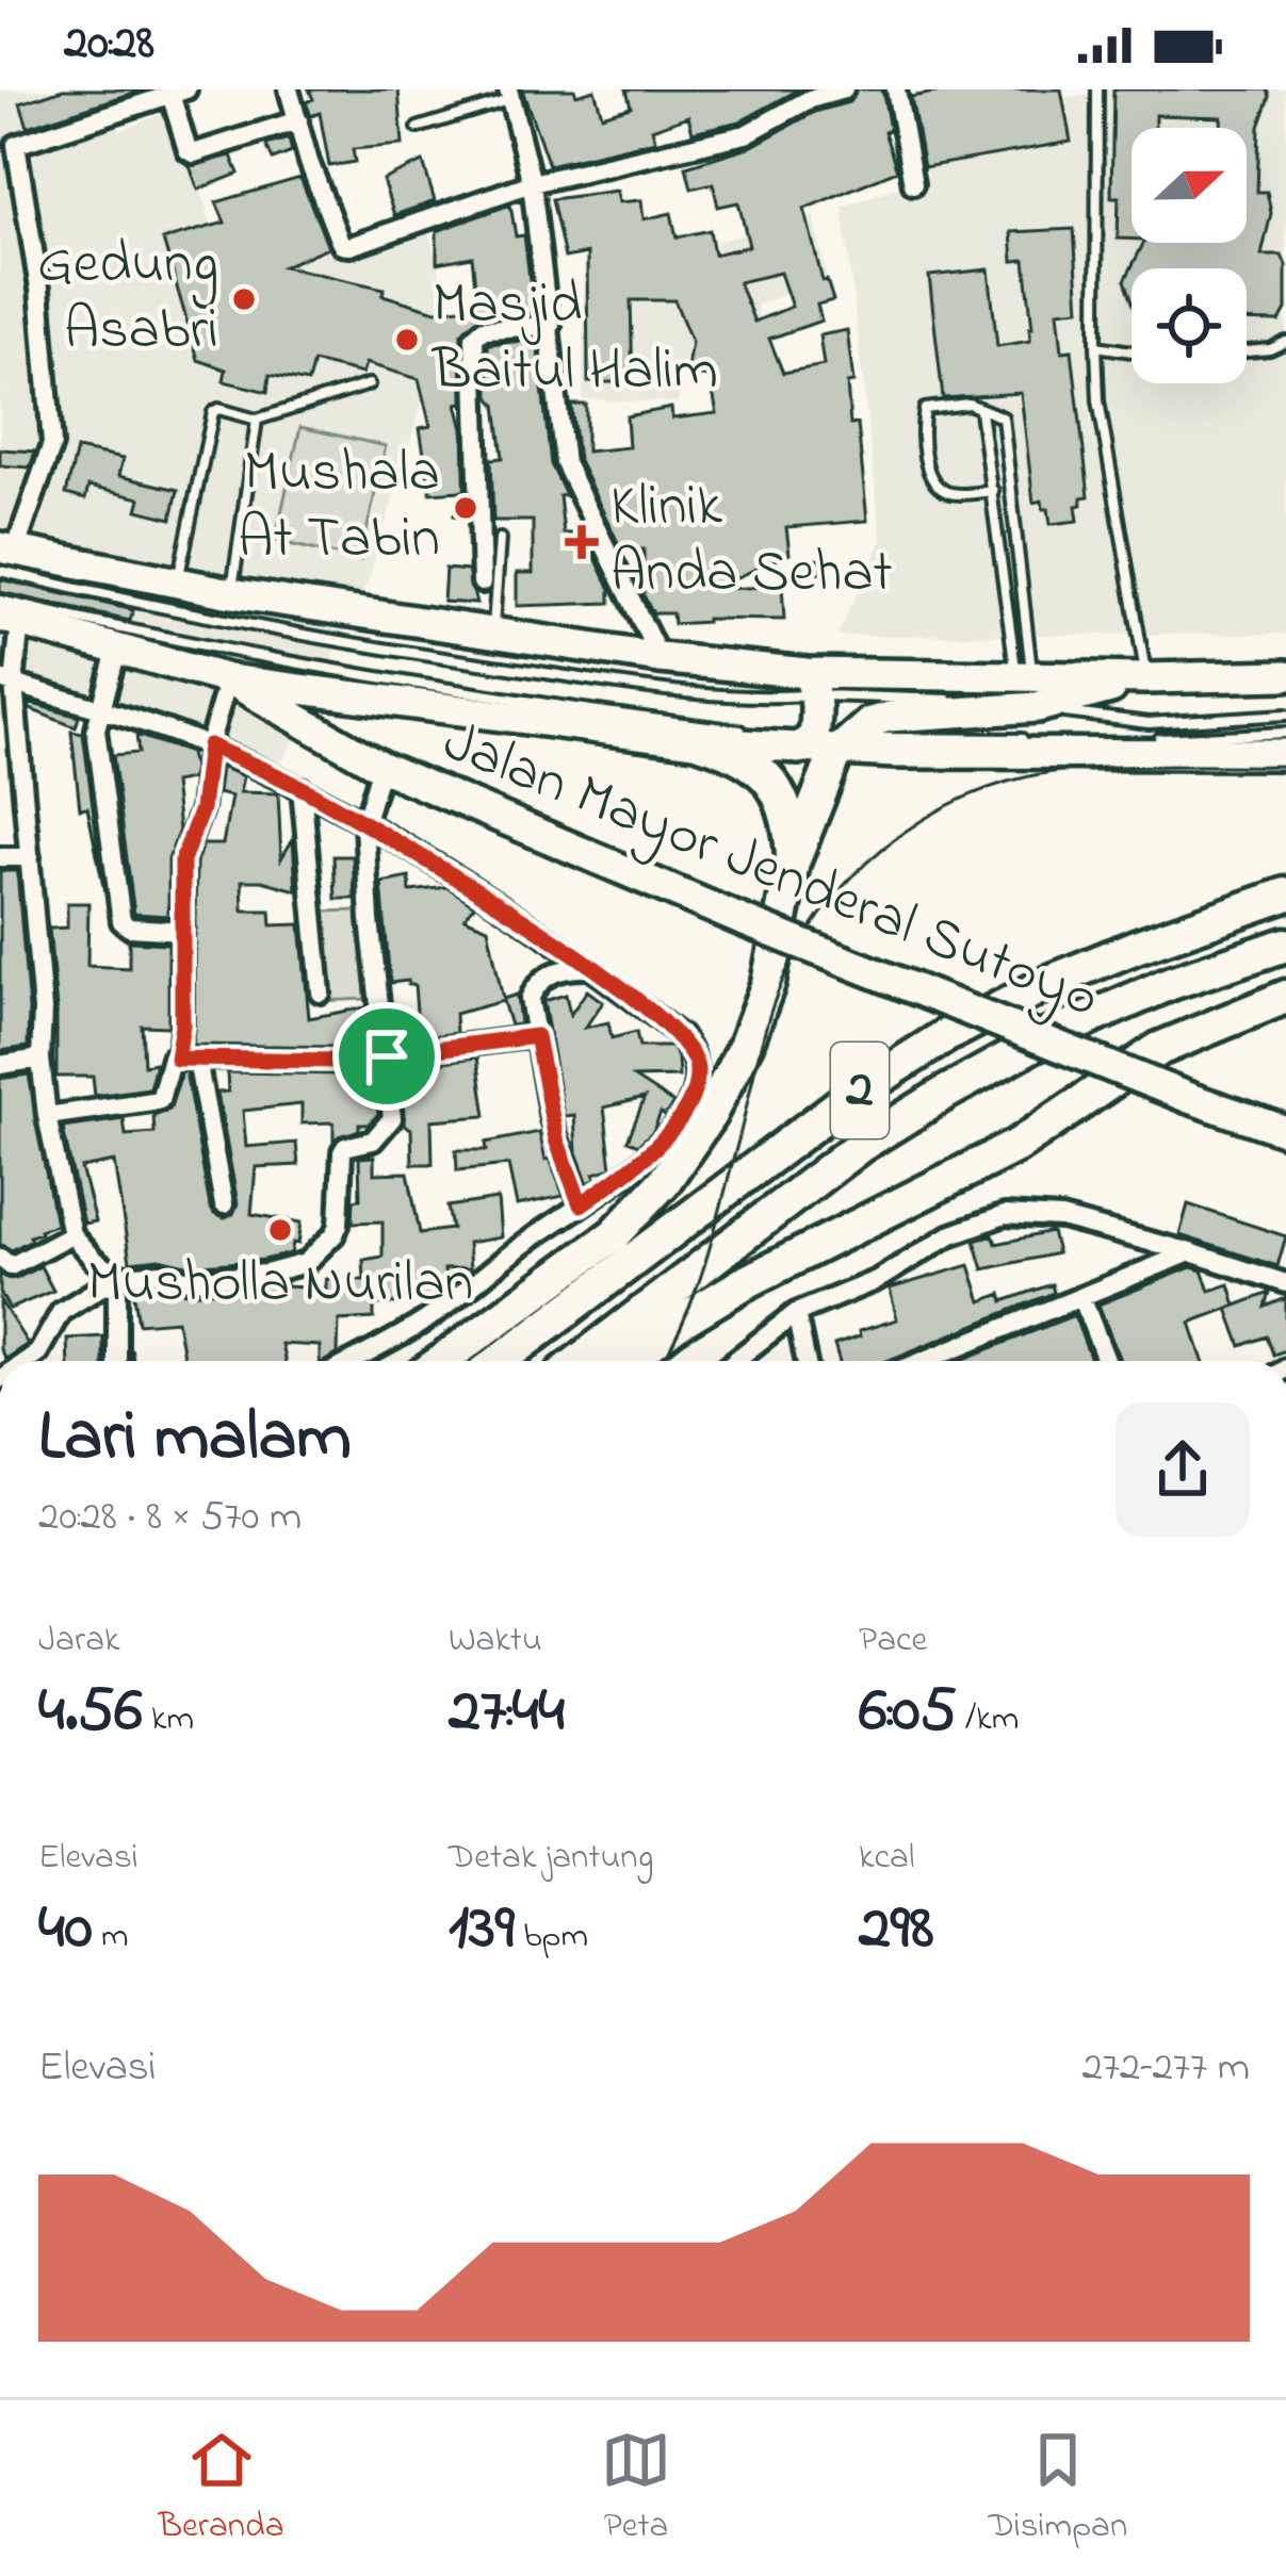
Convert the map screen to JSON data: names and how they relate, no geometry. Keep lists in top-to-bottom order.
{
  "streets": {
    "highway": ["Jalan Mayor Jenderal Sutoyo", "2"]
  },
  "places": {
    "other": [
      "Gedung Asabri",
      "Masjid Baitul Halim",
      "Mushala At Tabin",
      "Musholla Nurilan"
    ],
    "health": ["Klinik Anda Sehat"]
  },
  "north": "right",
  "page": {
    "status": "20:28",
    "heading": ["Lari malam", "20:28 · 8 × 570 m"],
    "stats": [
      ["Jarak", "4.56 km"],
      ["Waktu", "27:44"],
      ["Pace", "6:05 /km"],
      ["Elevasi", "40 m"],
      ["Detak jantung", "139 bpm"],
      ["kcal", "298"]
    ],
    "chart": ["Elevasi", "272–277 m"],
    "tabs": ["Beranda", "Peta", "Disimpan"]
  }
}
